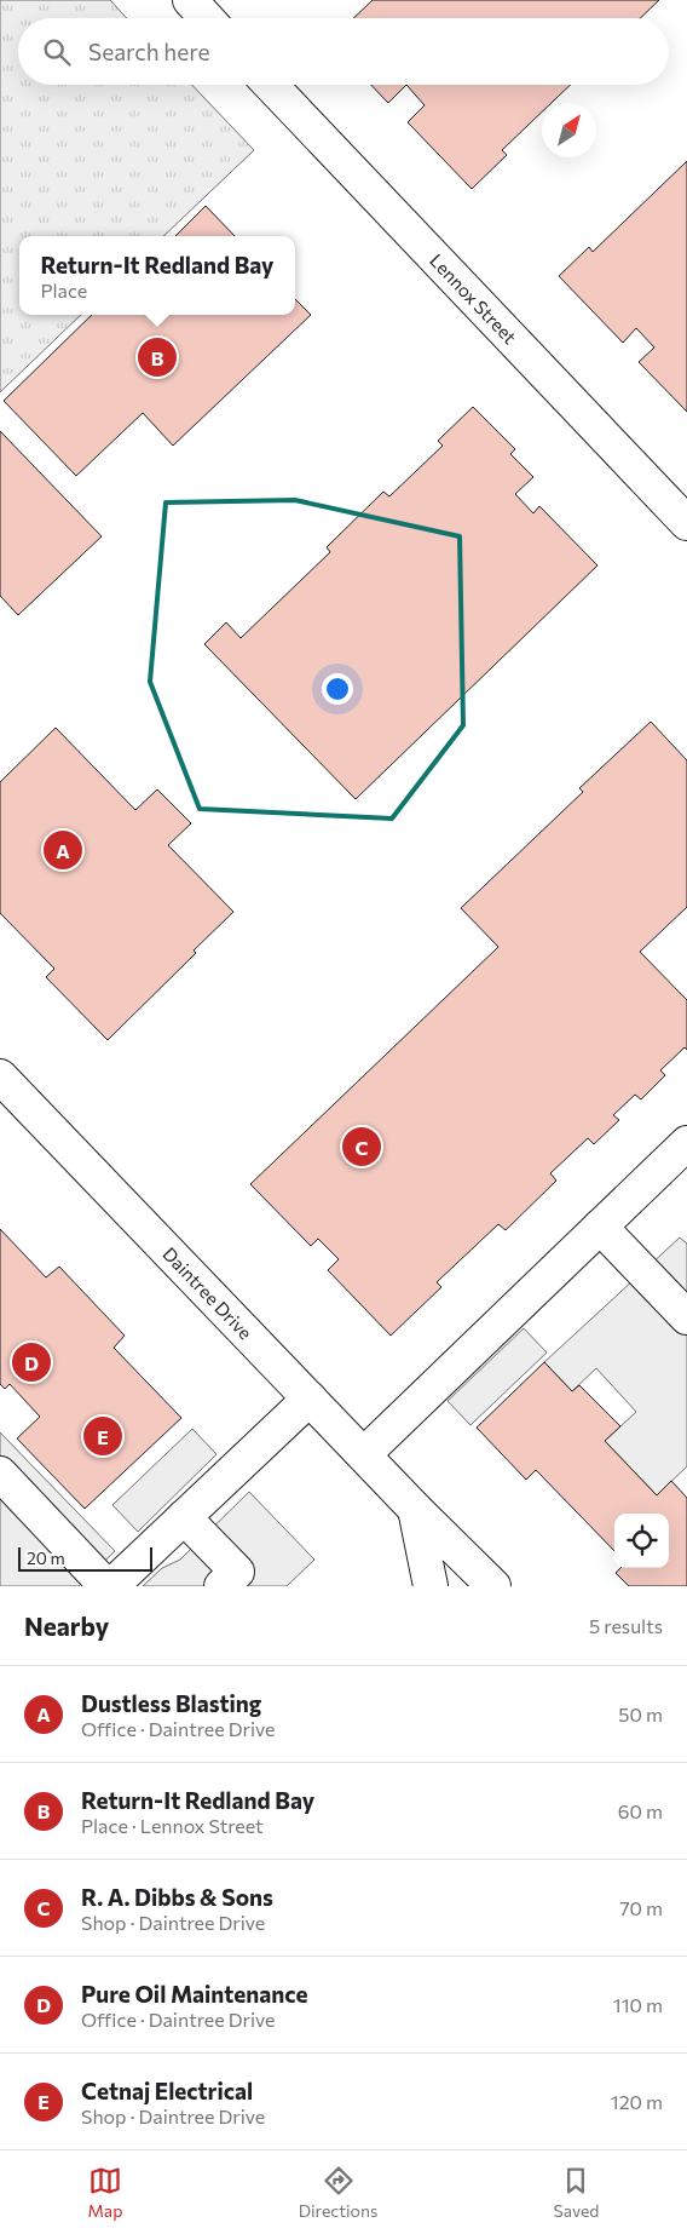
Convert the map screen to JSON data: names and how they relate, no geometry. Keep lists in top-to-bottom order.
{
  "streets": {
    "street": ["Lennox Street", "Daintree Drive"]
  },
  "scale_bar": "20 m",
  "north": "top right",
  "page": {
    "search": "Search here",
    "popup": ["Return-It Redland Bay", "Place"],
    "pins": [
      "B",
      "A",
      "C",
      "D",
      "E"
    ],
    "scale": "20 m",
    "heading": ["Nearby", "5 results"],
    "list": [
      {
        "mark": "A",
        "name": "Dustless Blasting",
        "note": "Office · Daintree Drive",
        "value": "50 m"
      },
      {
        "mark": "B",
        "name": "Return-It Redland Bay",
        "note": "Place · Lennox Street",
        "value": "60 m"
      },
      {
        "mark": "C",
        "name": "R. A. Dibbs & Sons",
        "note": "Shop · Daintree Drive",
        "value": "70 m"
      },
      {
        "mark": "D",
        "name": "Pure Oil Maintenance",
        "note": "Office · Daintree Drive",
        "value": "110 m"
      },
      {
        "mark": "E",
        "name": "Cetnaj Electrical",
        "note": "Shop · Daintree Drive",
        "value": "120 m"
      }
    ],
    "nav": ["Map", "Directions", "Saved"]
  }
}
